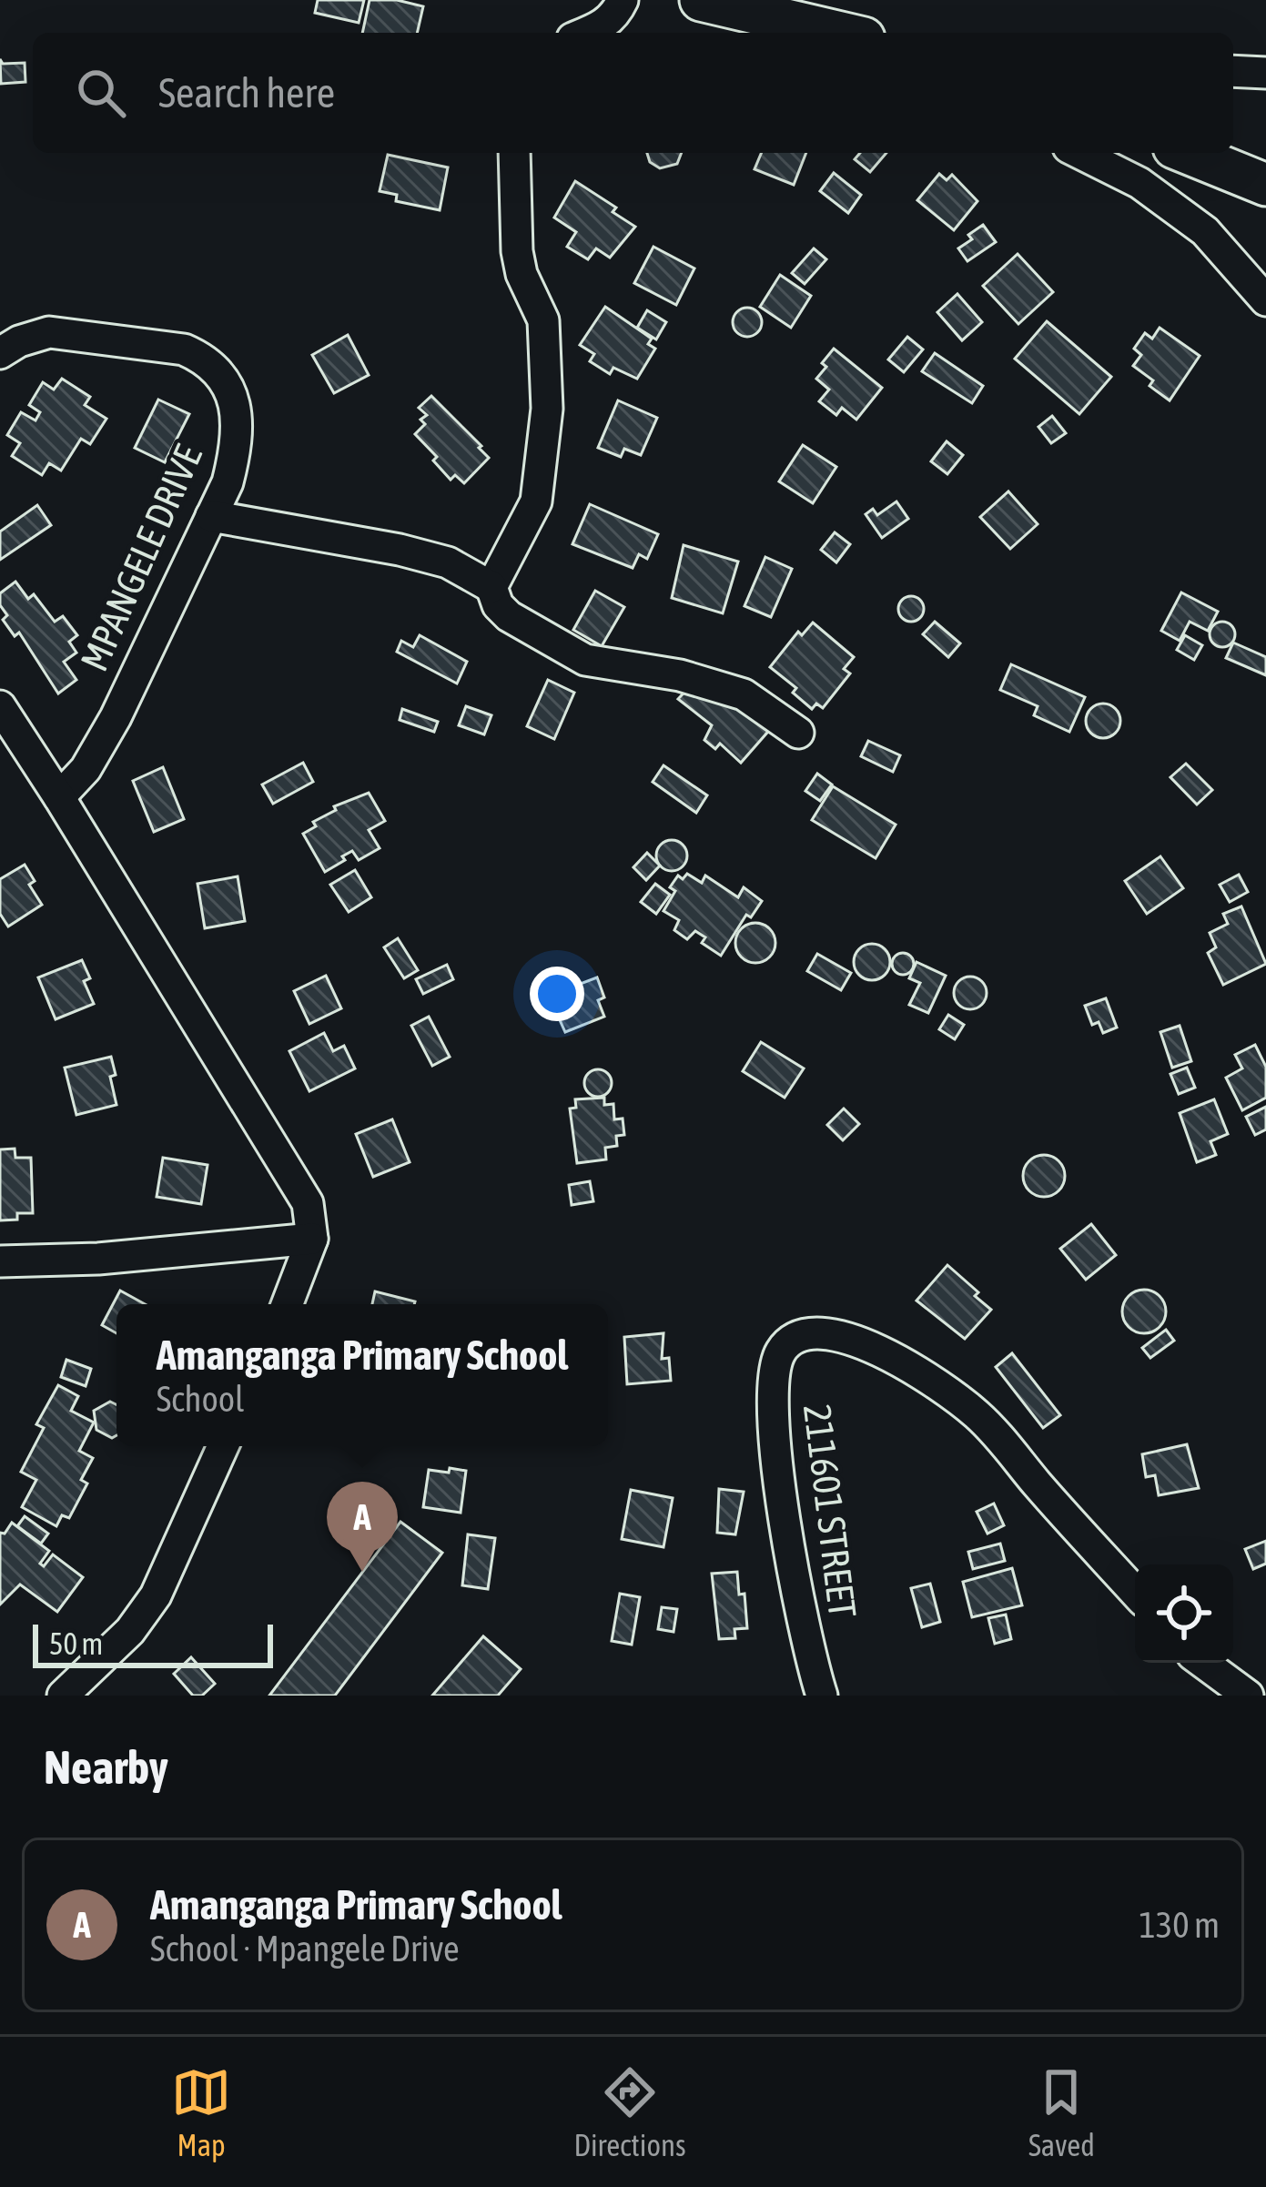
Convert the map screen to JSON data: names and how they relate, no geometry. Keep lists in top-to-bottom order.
{
  "streets": {
    "street": ["MPANGELE DRIVE", "211601 STREET"]
  },
  "scale_bar": "50 m",
  "page": {
    "search": "Search here",
    "popup": ["Amanganga Primary School", "School"],
    "pins": "A",
    "scale": "50 m",
    "heading": "Nearby",
    "list": [
      {
        "mark": "A",
        "name": "Amanganga Primary School",
        "note": "School · Mpangele Drive",
        "value": "130 m"
      }
    ],
    "nav": ["Map", "Directions", "Saved"]
  }
}
